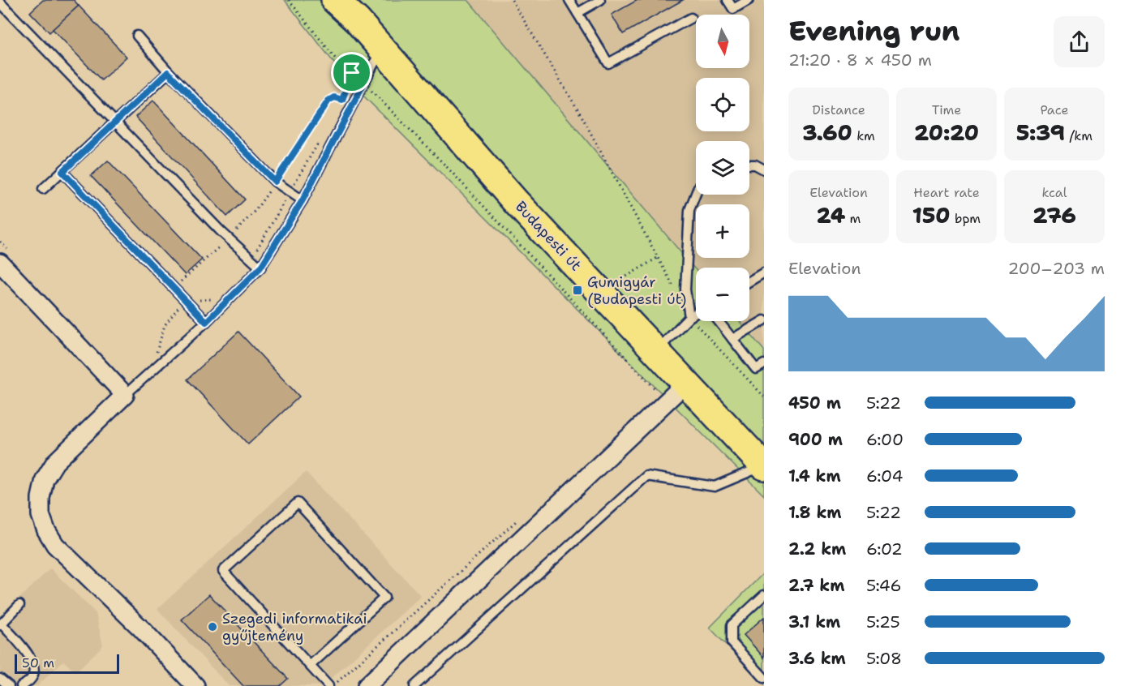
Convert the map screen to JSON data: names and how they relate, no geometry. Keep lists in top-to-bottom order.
{
  "streets": {
    "main road": ["Budapesti út"]
  },
  "places": {
    "transit": ["Gumigyár (Budapesti út)"],
    "other": ["Szegedi informatikai gyűjtemény"]
  },
  "scale_bar": "50 m",
  "north": "bottom",
  "page": {
    "heading": ["Evening run", "21:20 · 8 × 450 m"],
    "map_buttons": ["+", "−"],
    "stats": [
      ["Distance", "3.60 km"],
      ["Time", "20:20"],
      ["Pace", "5:39 /km"],
      ["Elevation", "24 m"],
      ["Heart rate", "150 bpm"],
      ["kcal", "276"]
    ],
    "chart": ["Elevation", "200–203 m"],
    "list": [
      {
        "name": "450 m",
        "note": "5:22"
      },
      {
        "name": "900 m",
        "note": "6:00"
      },
      {
        "name": "1.4 km",
        "note": "6:04"
      },
      {
        "name": "1.8 km",
        "note": "5:22"
      },
      {
        "name": "2.2 km",
        "note": "6:02"
      },
      {
        "name": "2.7 km",
        "note": "5:46"
      },
      {
        "name": "3.1 km",
        "note": "5:25"
      },
      {
        "name": "3.6 km",
        "note": "5:08"
      }
    ],
    "scale": "50 m"
  }
}
